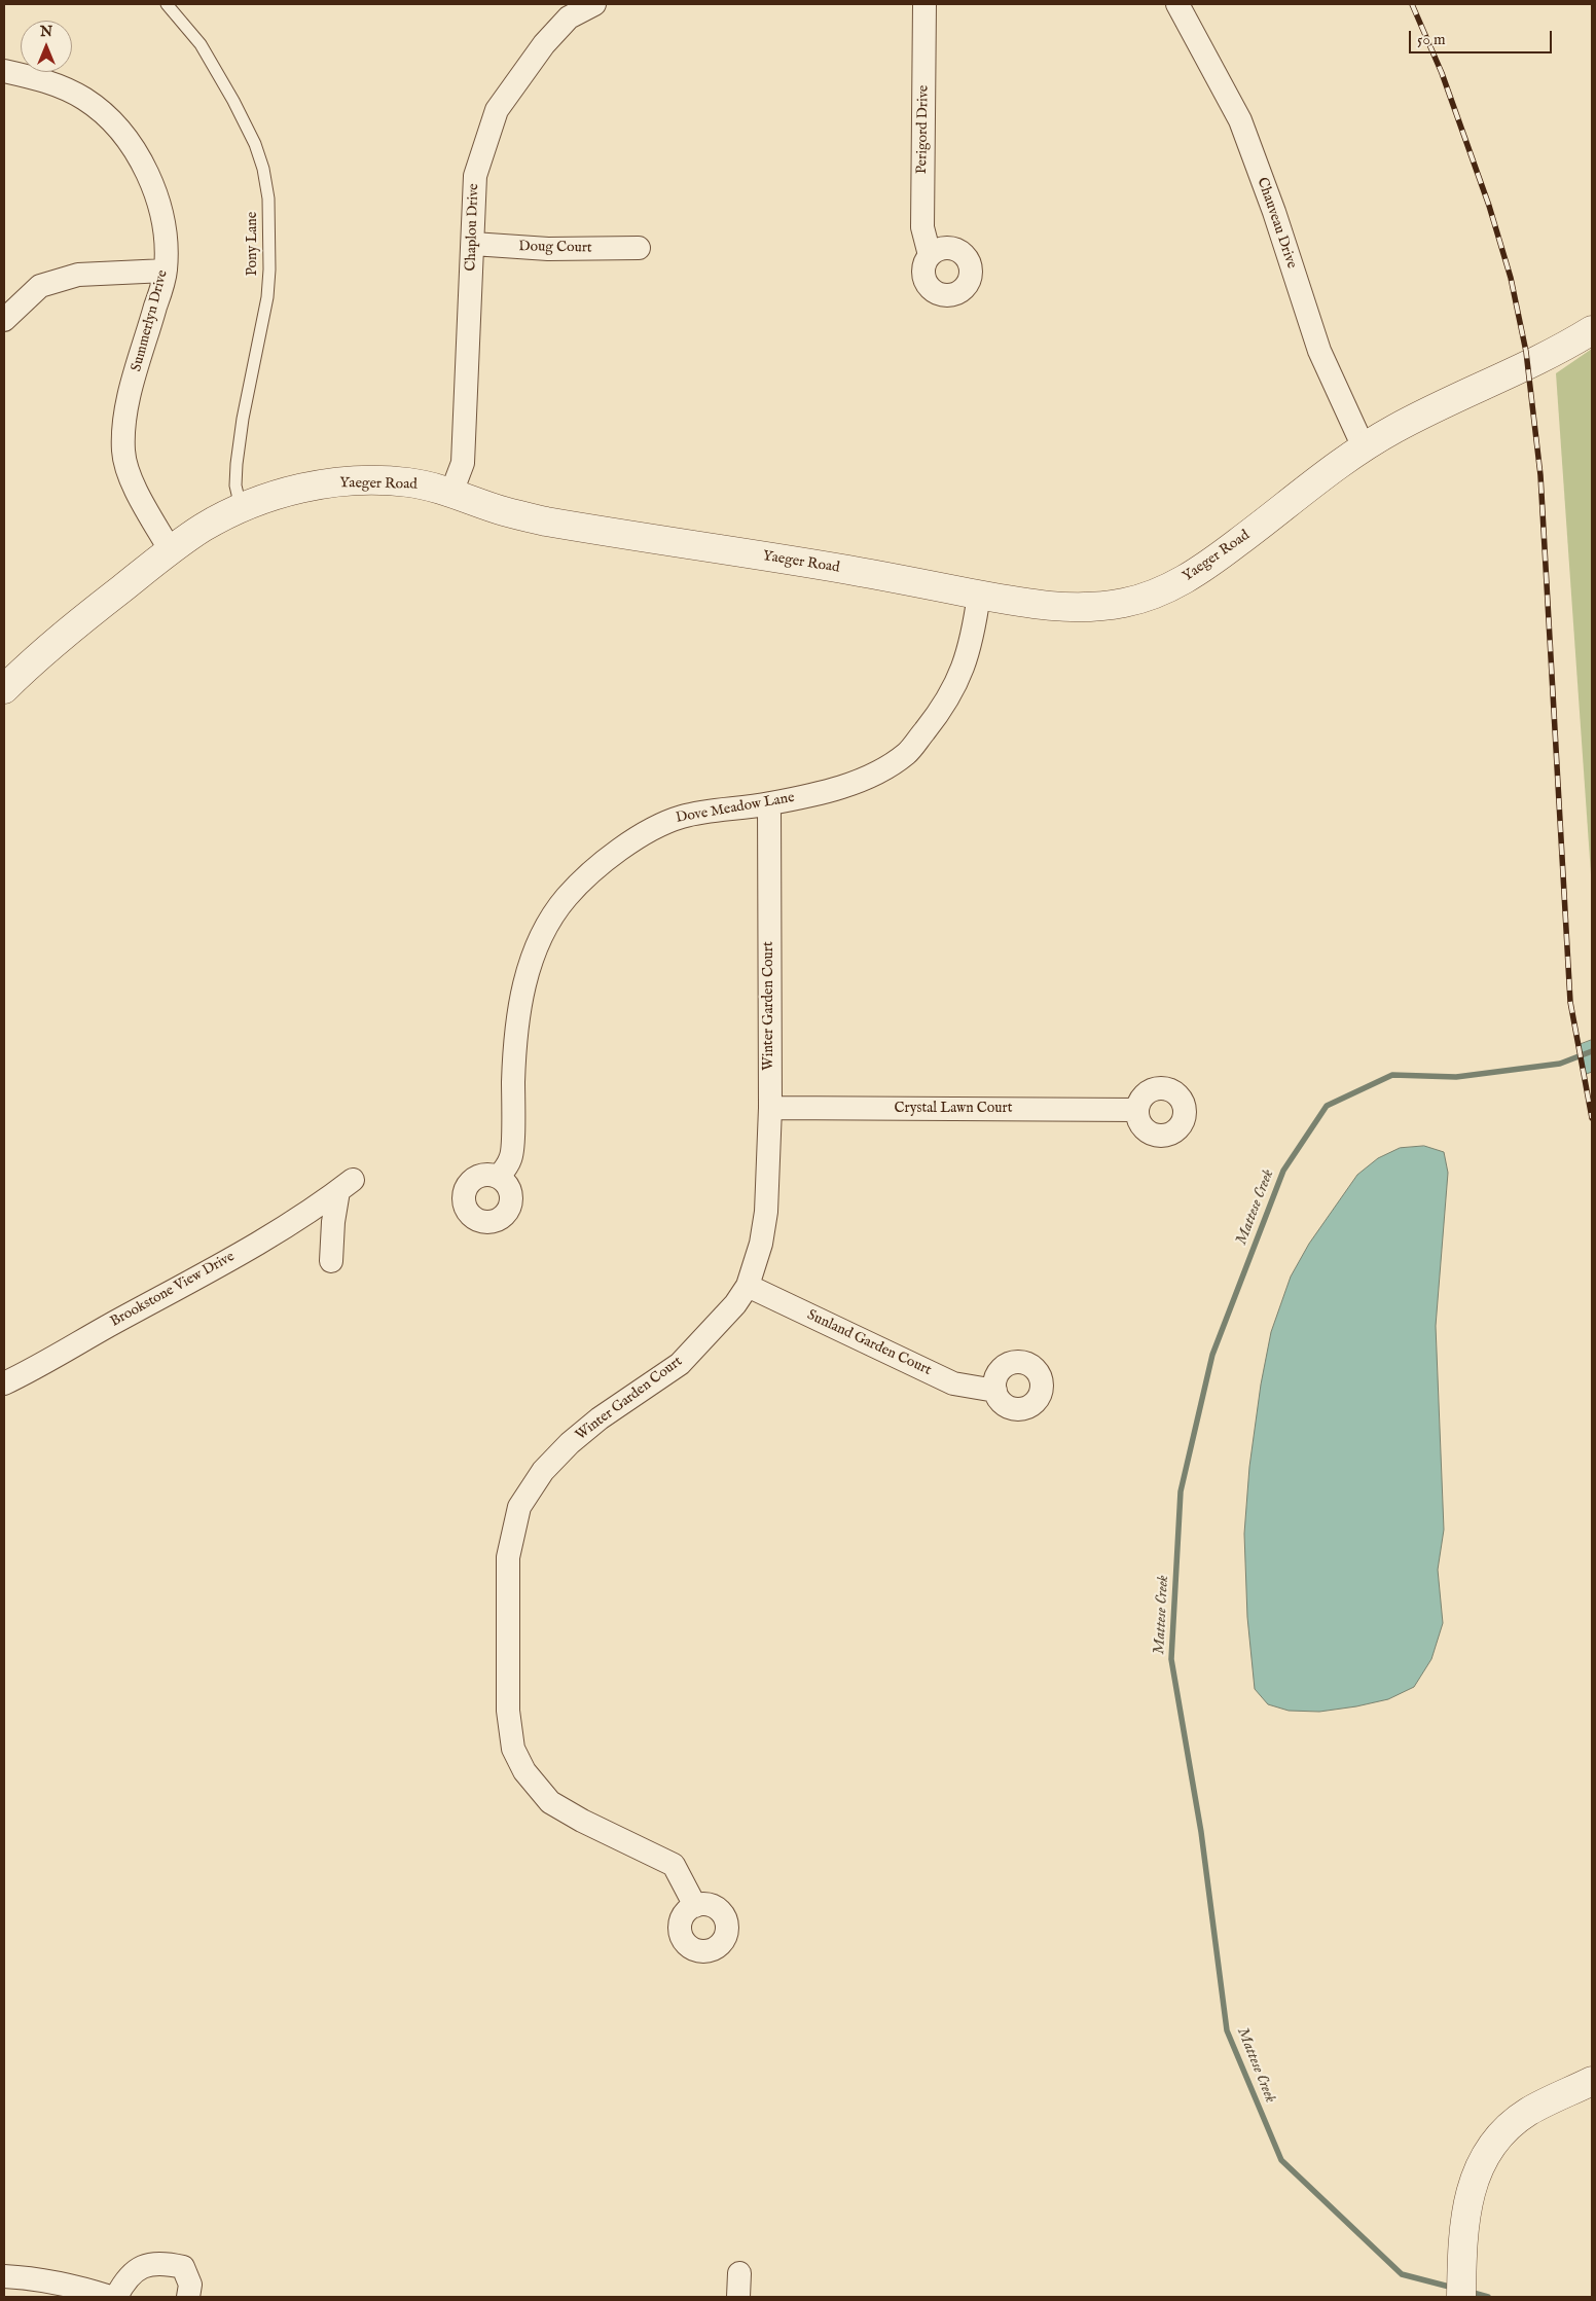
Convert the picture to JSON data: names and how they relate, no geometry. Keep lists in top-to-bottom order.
{
  "streets": {
    "street": [
      "Perigord Drive",
      "Chauveau Drive",
      "Chaplou Drive",
      "Doug Court",
      "Summerlyn Drive",
      "Yaeger Road",
      "Dove Meadow Lane",
      "Winter Garden Court",
      "Crystal Lawn Court",
      "Brookstone View Drive",
      "Sunland Garden Court"
    ],
    "lane": ["Pony Lane"]
  },
  "crossings": [
    ["Chauveau Drive", "Yaeger Road"],
    ["Chaplou Drive", "Doug Court"],
    ["Chaplou Drive", "Yaeger Road"],
    ["Pony Lane", "Yaeger Road"],
    ["Summerlyn Drive", "Yaeger Road"],
    ["Yaeger Road", "Dove Meadow Lane"],
    ["Dove Meadow Lane", "Winter Garden Court"],
    ["Winter Garden Court", "Crystal Lawn Court"],
    ["Winter Garden Court", "Sunland Garden Court"]
  ],
  "water": ["Mattese Creek"],
  "scale_bar": "50 m",
  "north": "top"
}
